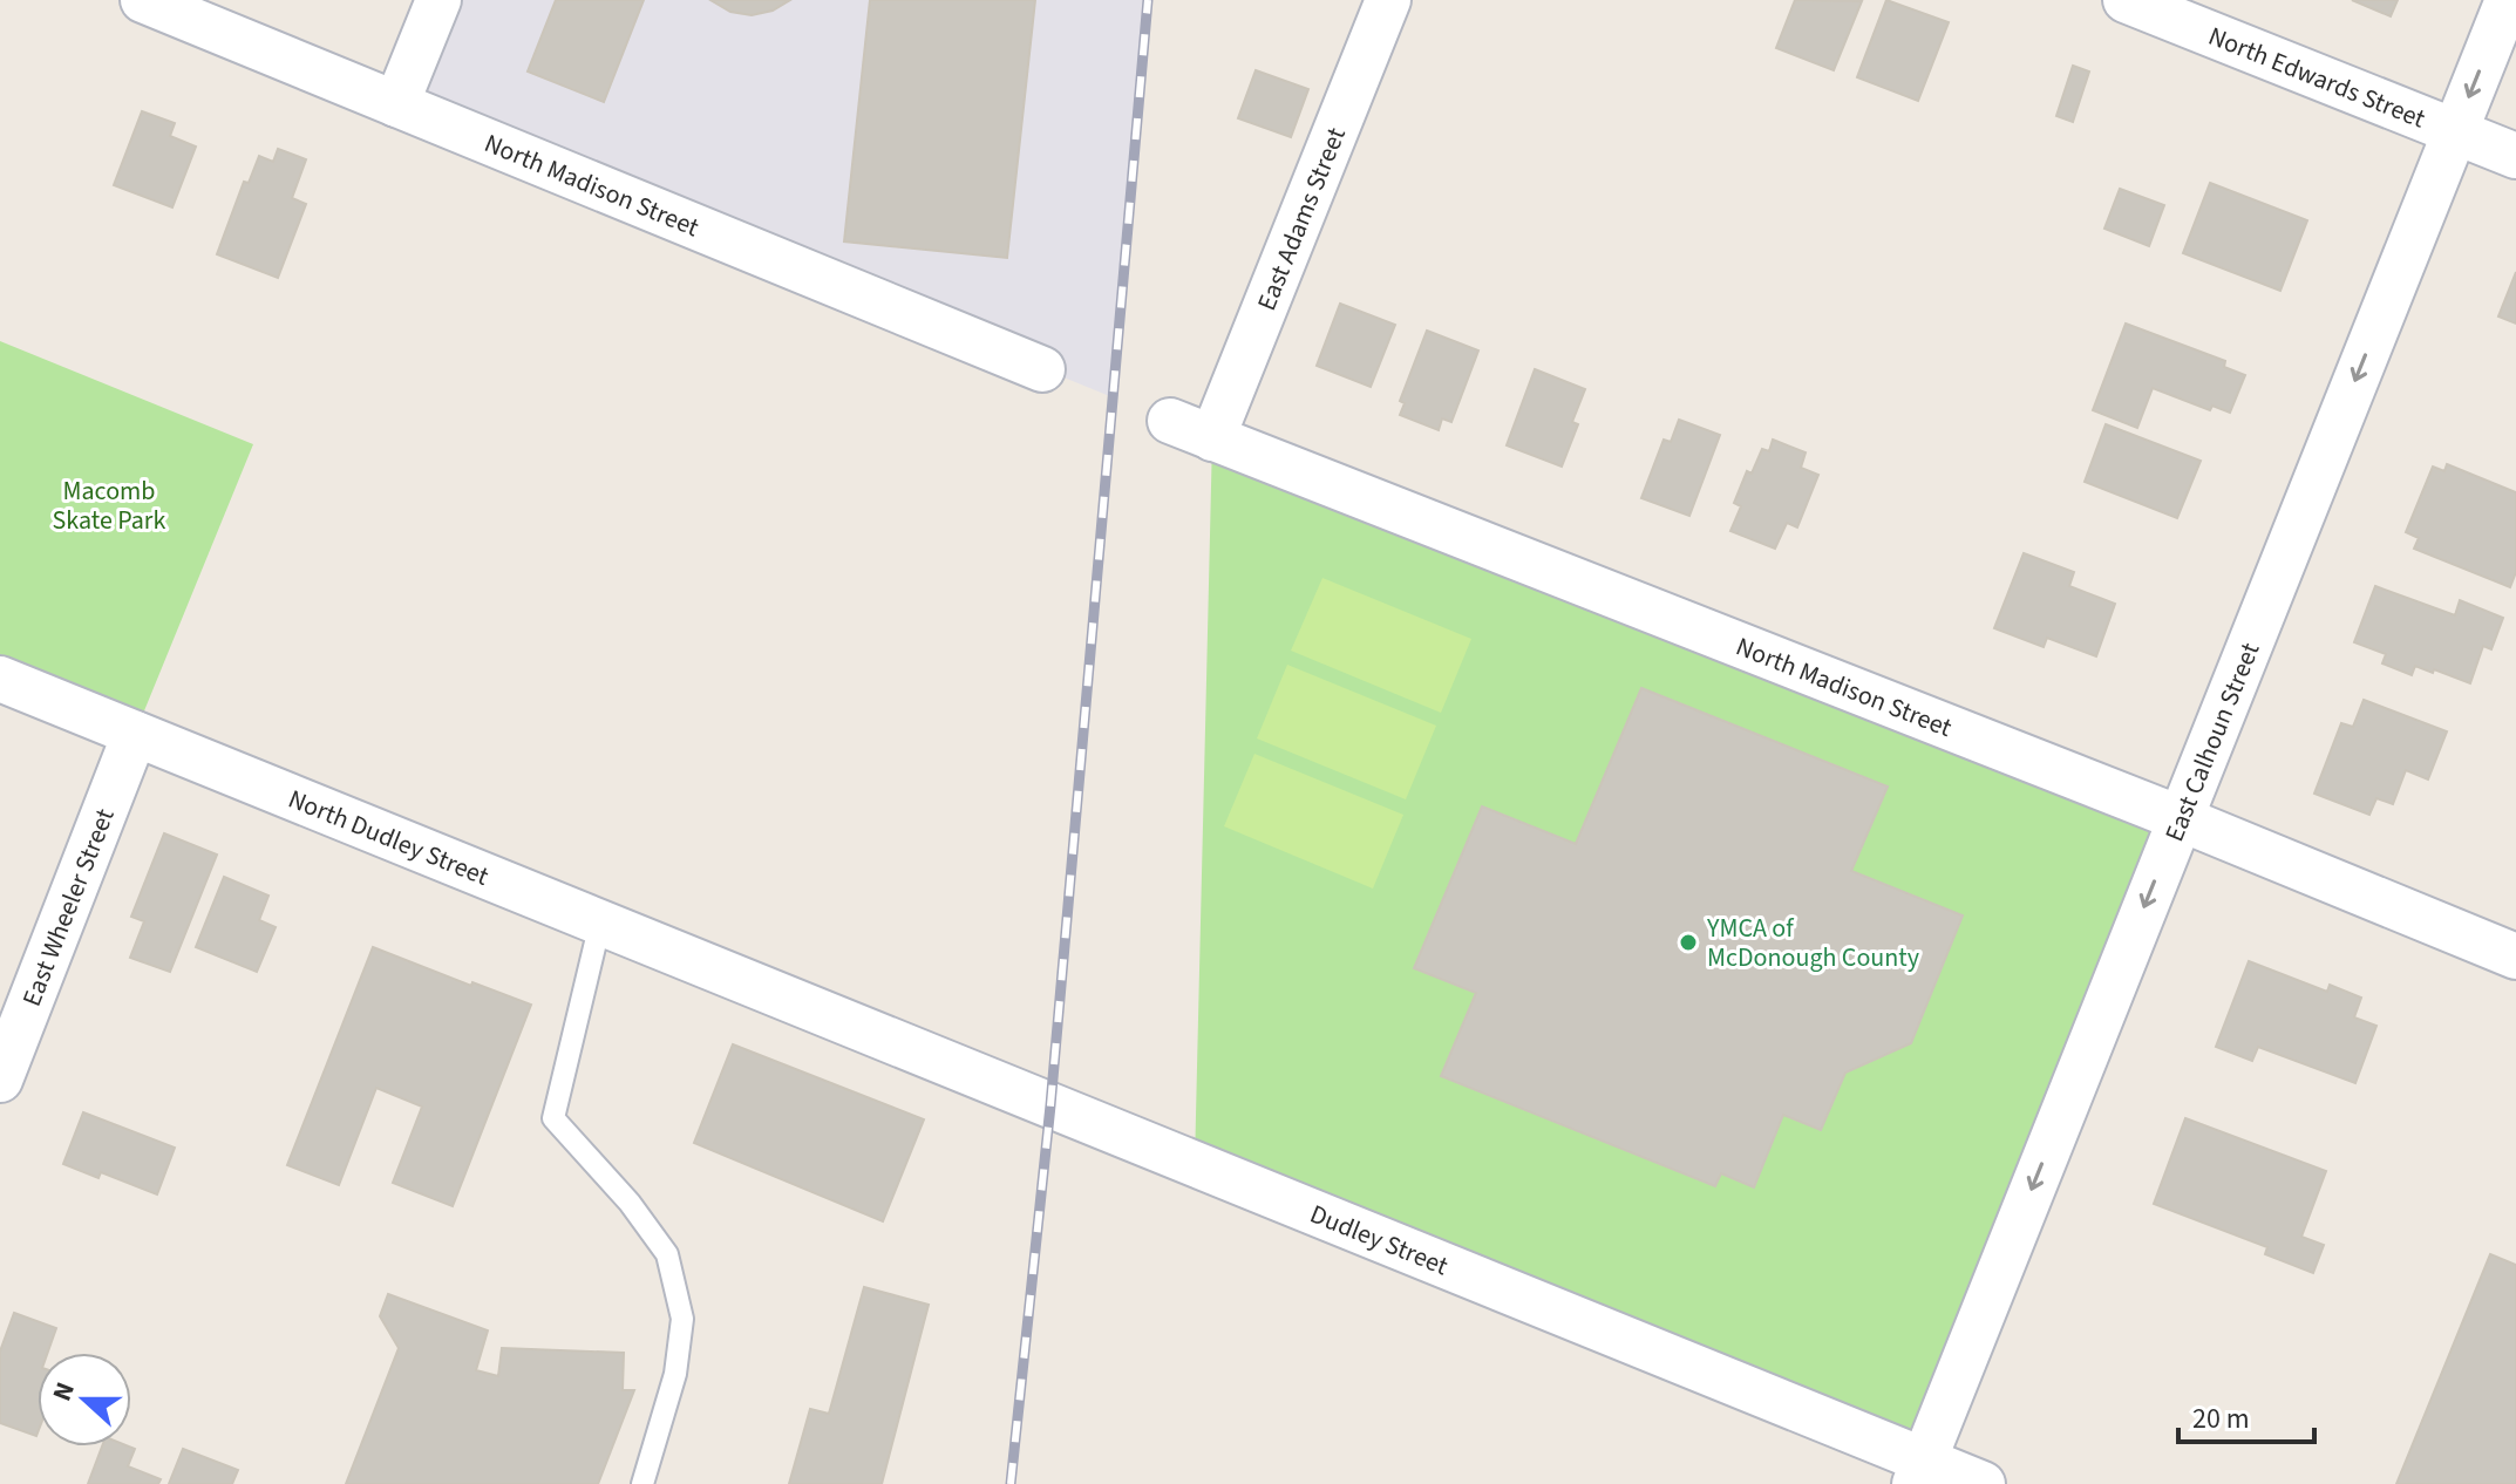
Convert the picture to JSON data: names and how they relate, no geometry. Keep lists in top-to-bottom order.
{
  "streets": {
    "street": [
      "North Edwards Street",
      "North Madison Street",
      "East Adams Street",
      "East Calhoun Street",
      "North Dudley Street",
      "East Wheeler Street",
      "Dudley Street"
    ]
  },
  "crossings": [
    ["North Edwards Street", "East Calhoun Street"],
    ["North Madison Street", "East Adams Street"],
    ["North Madison Street", "East Calhoun Street"],
    ["East Calhoun Street", "Dudley Street"],
    ["North Dudley Street", "East Wheeler Street"],
    ["North Dudley Street", "Dudley Street"]
  ],
  "one_way": ["East Calhoun Street"],
  "parks": ["Macomb Skate Park"],
  "places": ["YMCA of McDonough County"],
  "scale_bar": "20 m",
  "north": "left"
}
